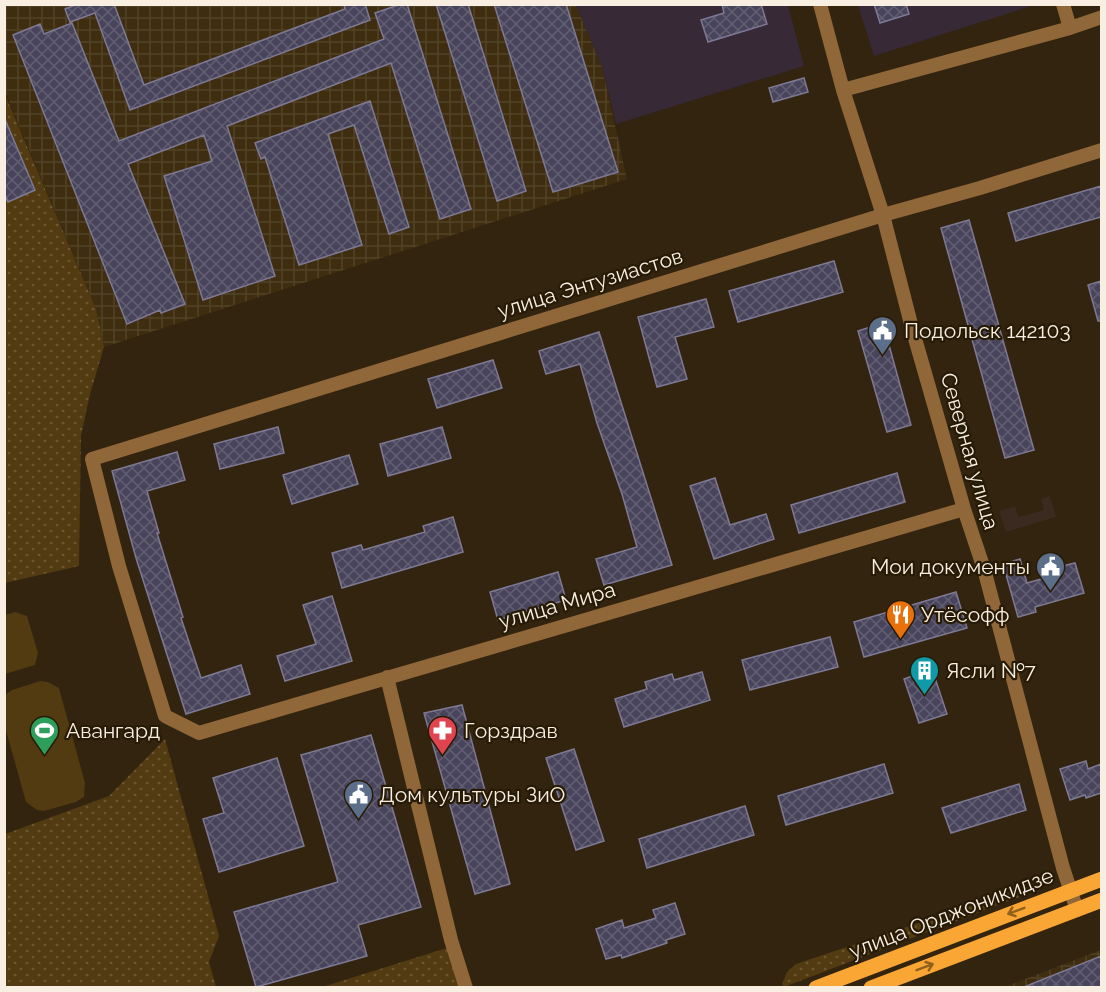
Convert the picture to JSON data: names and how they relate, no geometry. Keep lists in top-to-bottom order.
{
  "streets": {
    "main road": ["улица Орджоникидзе"],
    "street": ["улица Энтузиастов", "Северная улица", "улица Мира"]
  },
  "crossings": [
    ["улица Энтузиастов", "Северная улица"],
    ["улица Энтузиастов", "улица Мира"],
    ["Северная улица", "улица Мира"],
    ["Северная улица", "улица Орджоникидзе"]
  ],
  "places": {
    "public building": ["Подольск 142103", "Мои документы", "Дом культуры ЗиО"],
    "restaurant": ["Утёсофф"],
    "building": ["Ясли №7"],
    "sports": ["Авангард"],
    "pharmacy": ["Горздрав"]
  }
}
